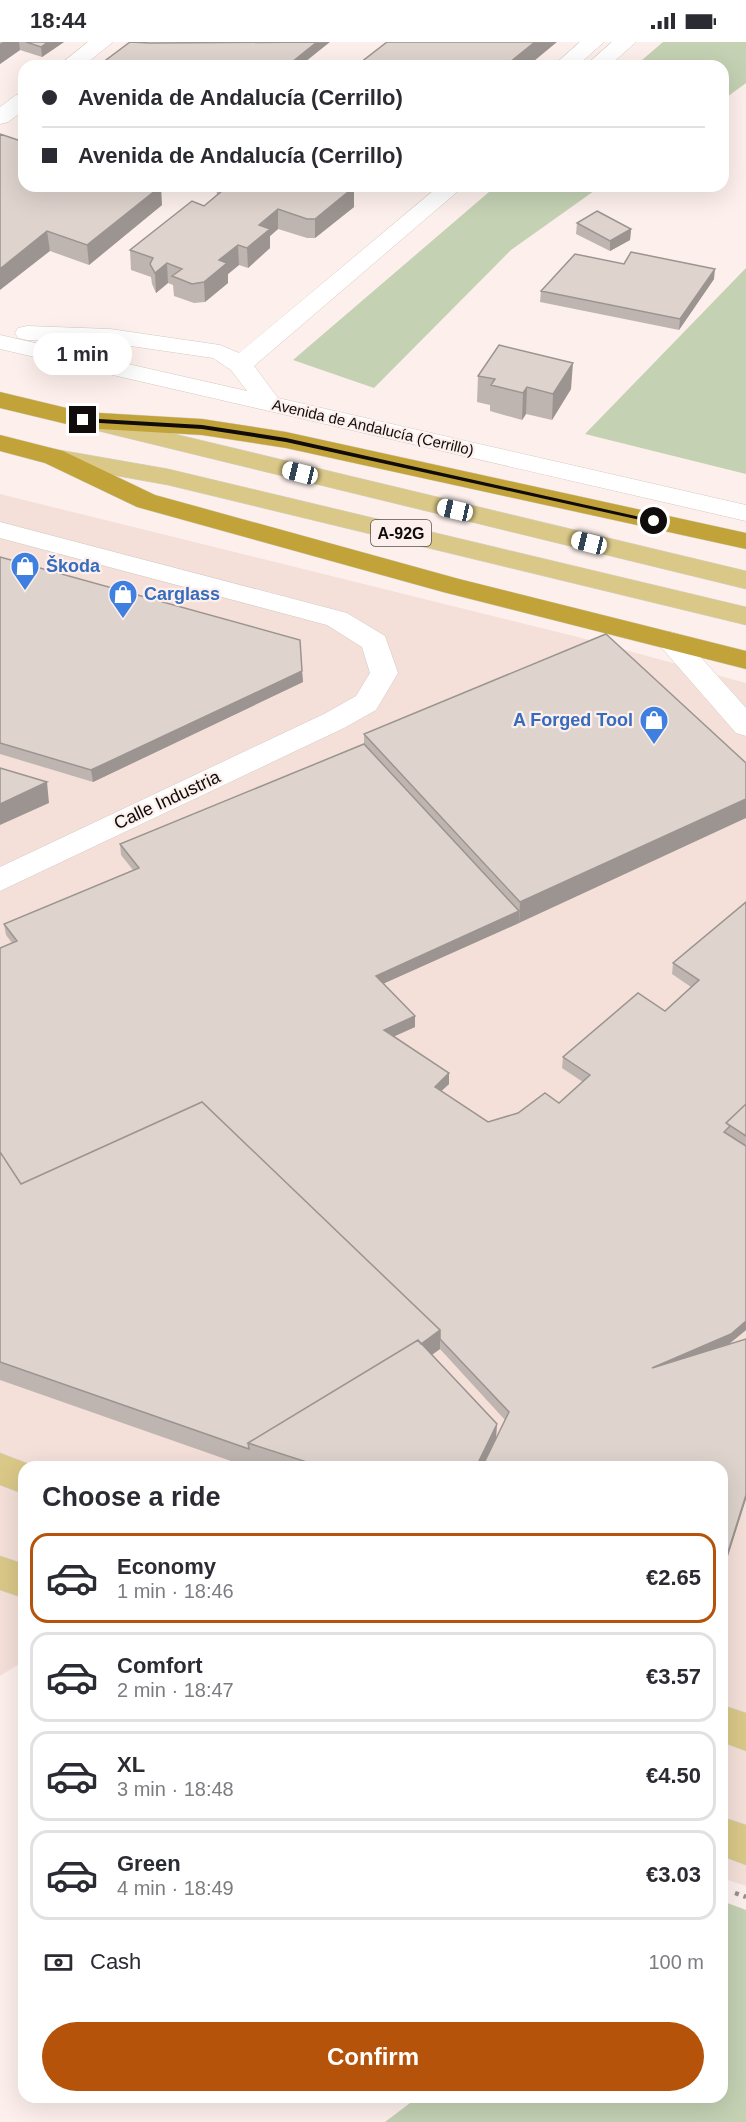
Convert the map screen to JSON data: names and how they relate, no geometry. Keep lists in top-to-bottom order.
{
  "streets": {
    "highway": ["Avenida de Andalucía (Cerrillo)", "A-92G"],
    "street": ["Calle Industria"]
  },
  "places": {
    "shop": ["Škoda", "Carglass", "A Forged Tool"]
  },
  "page": {
    "status": "18:44",
    "banner": ["Avenida de Andalucía (Cerrillo)", "Avenida de Andalucía (Cerrillo)"],
    "bubble": "1 min",
    "heading": "Choose a ride",
    "list": [
      {
        "name": "Economy",
        "note": "1 min · 18:46",
        "value": "€2.65"
      },
      {
        "name": "Comfort",
        "note": "2 min · 18:47",
        "value": "€3.57"
      },
      {
        "name": "XL",
        "note": "3 min · 18:48",
        "value": "€4.50"
      },
      {
        "name": "Green",
        "note": "4 min · 18:49",
        "value": "€3.03"
      }
    ],
    "pay": ["Cash", "100 m"],
    "buttons": "Confirm"
  }
}
